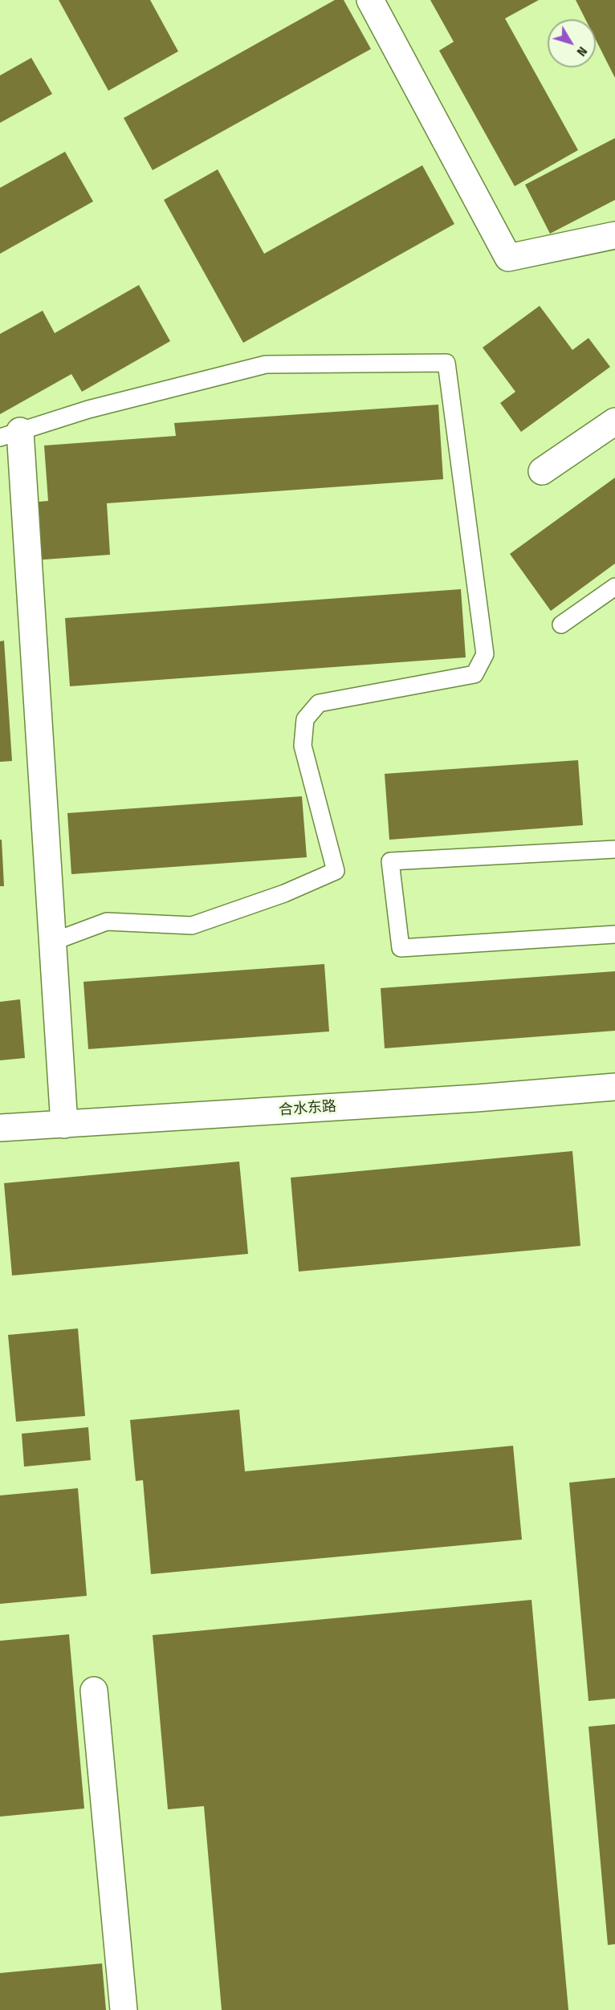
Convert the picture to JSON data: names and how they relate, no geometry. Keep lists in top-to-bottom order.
{
  "streets": {
    "street": ["合水东路"]
  },
  "north": "bottom right"
}
